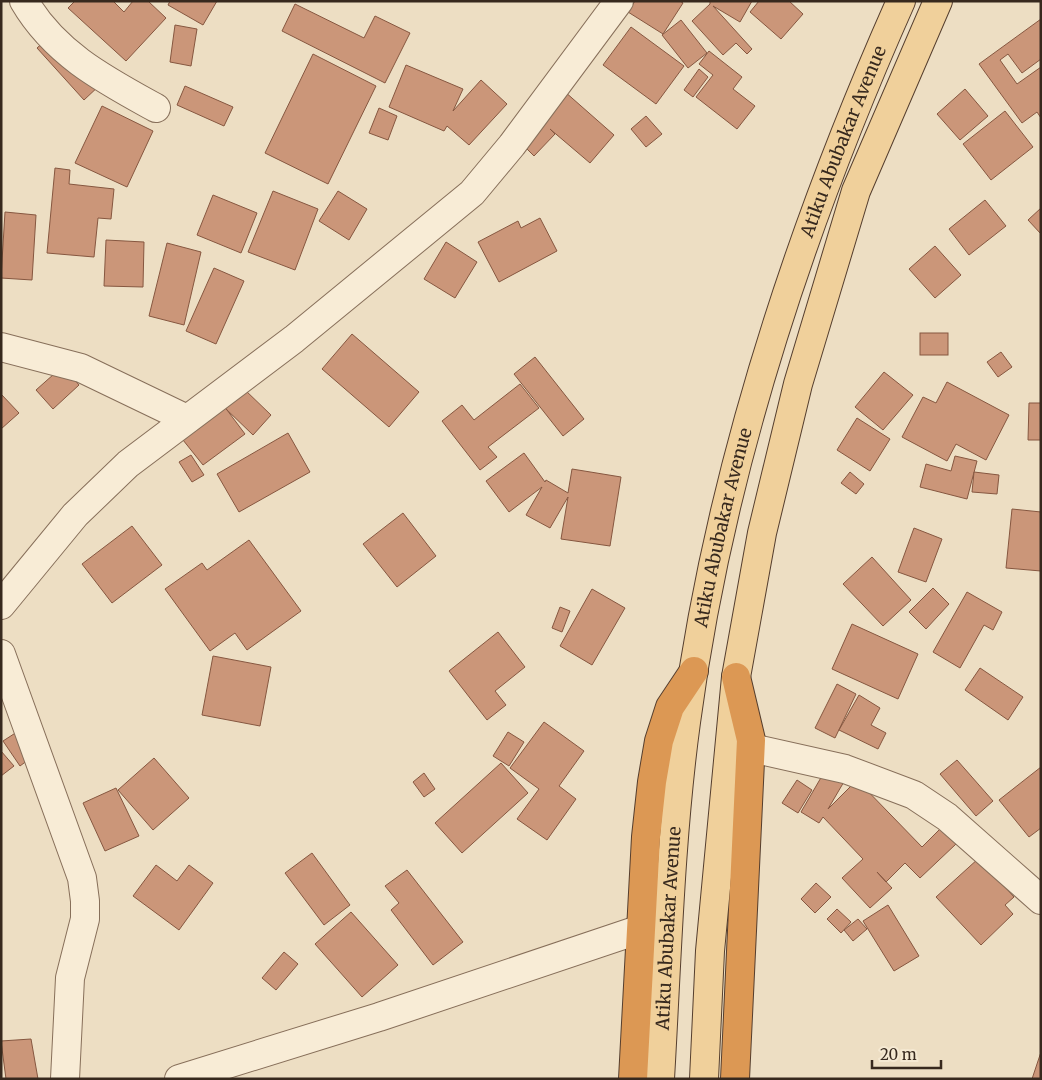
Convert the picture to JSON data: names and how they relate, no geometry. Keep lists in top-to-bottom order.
{
  "streets": {
    "main road": ["Atiku Abubakar Avenue"]
  },
  "scale_bar": "20 m"
}
